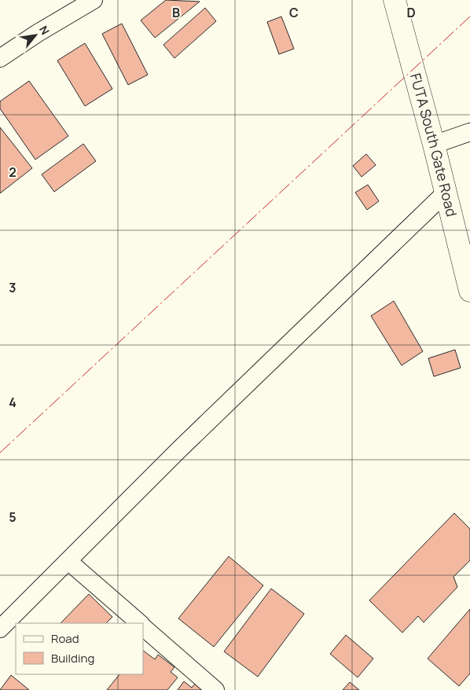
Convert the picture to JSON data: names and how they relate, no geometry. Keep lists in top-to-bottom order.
{
  "streets": {
    "main road": ["FUTA South Gate Road"]
  },
  "legend": ["Road", "Building"],
  "north": "top right",
  "grid": {
    "columns": ["B", "C", "D"],
    "rows": [
      "2",
      "3",
      "4",
      "5"
    ]
  }
}
